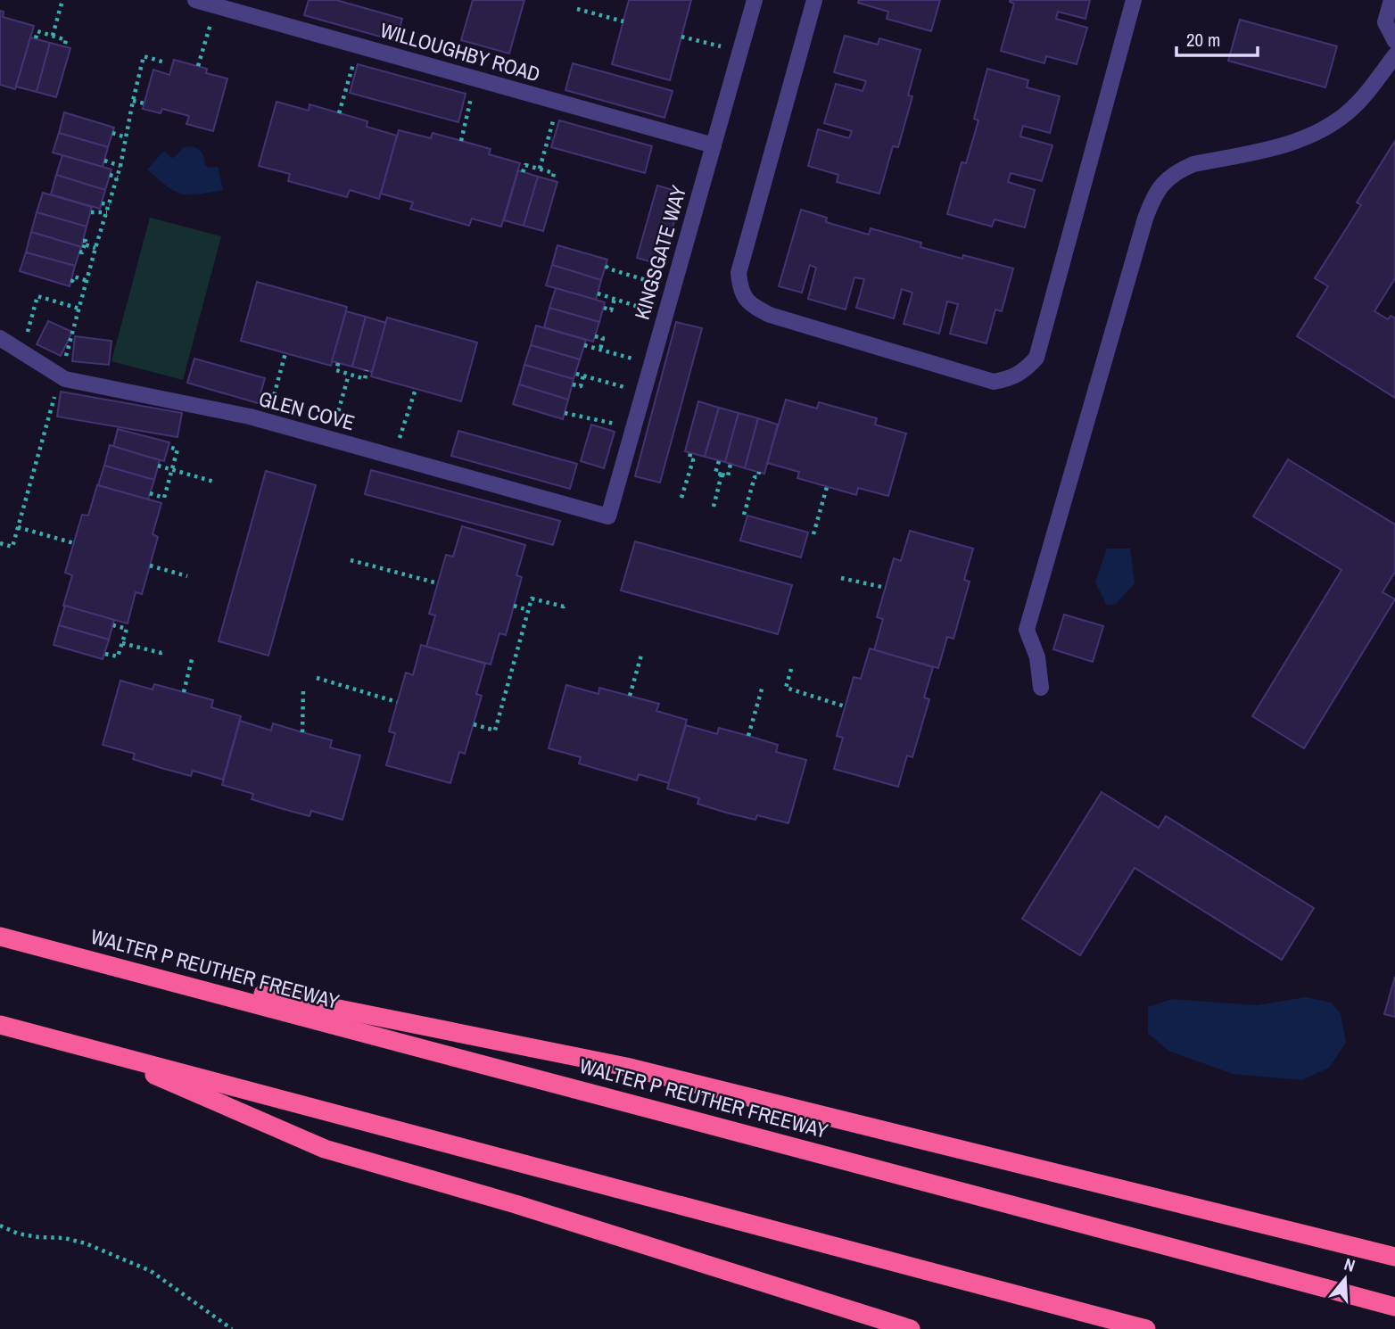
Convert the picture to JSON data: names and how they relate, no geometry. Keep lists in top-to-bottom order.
{
  "streets": {
    "highway": ["WALTER P REUTHER FREEWAY"],
    "street": ["WILLOUGHBY ROAD", "KINGSGATE WAY", "GLEN COVE"]
  },
  "crossings": [
    ["WILLOUGHBY ROAD", "KINGSGATE WAY"],
    ["KINGSGATE WAY", "GLEN COVE"]
  ],
  "scale_bar": "20 m",
  "north": "top"
}
